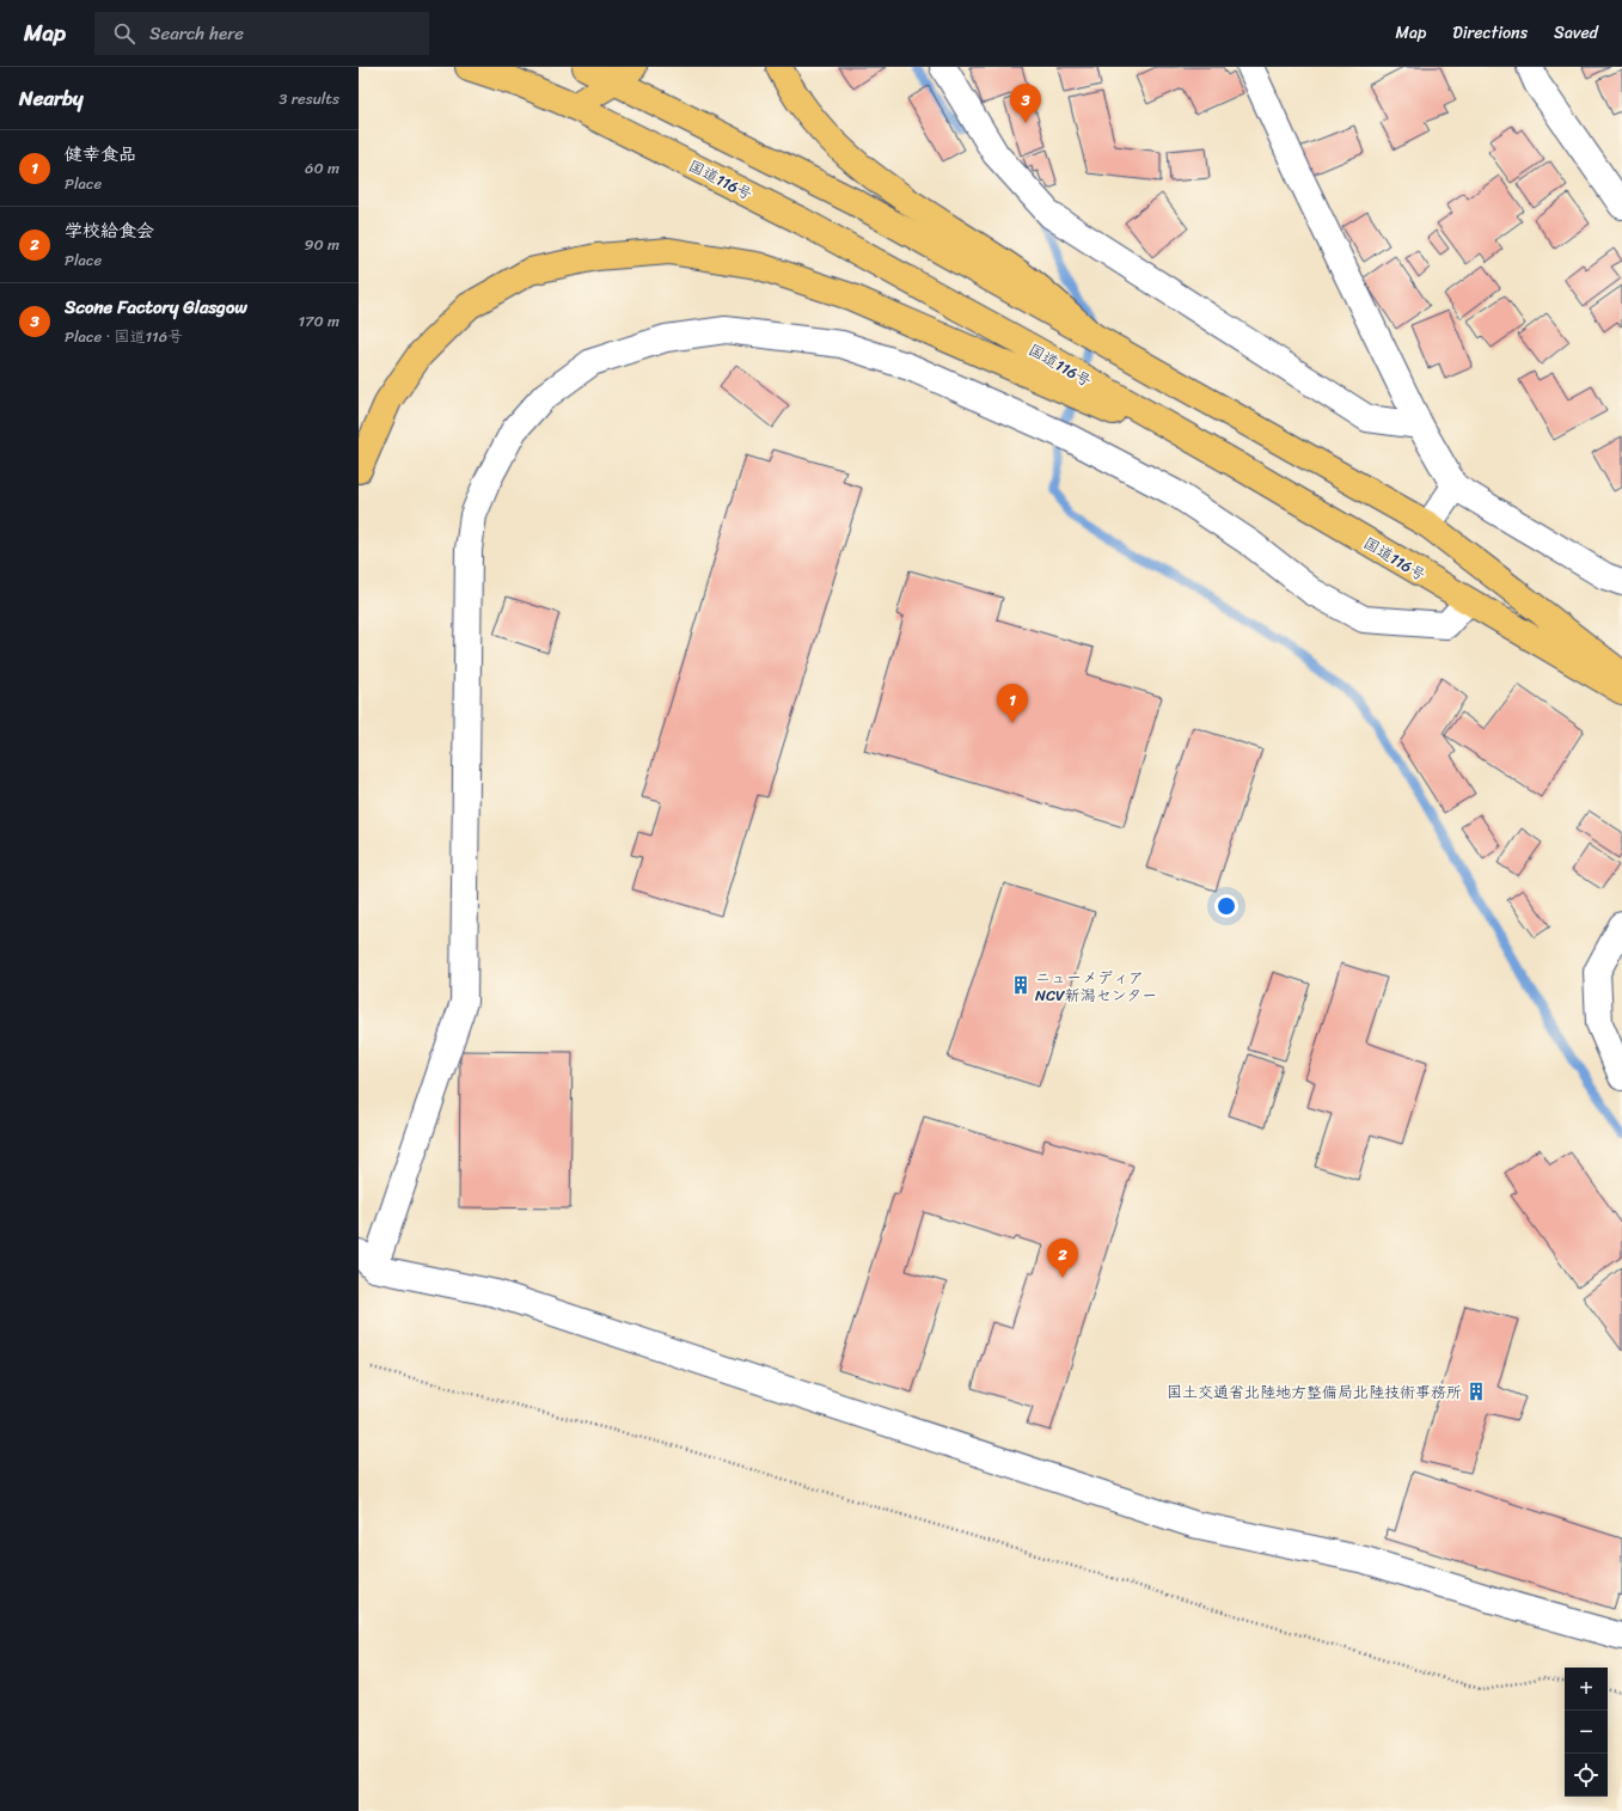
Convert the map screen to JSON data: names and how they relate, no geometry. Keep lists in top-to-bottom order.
{
  "streets": {
    "highway": ["国道116号"]
  },
  "places": {
    "building": ["ニューメディア NCV新潟センター", "国土交通省北陸地方整備局北陸技術事務所"]
  },
  "page": {
    "header": "Map",
    "search": "Search here",
    "nav": ["Map", "Directions", "Saved"],
    "heading": ["Nearby", "3 results"],
    "pins": ["3", "1", "2"],
    "list": [
      {
        "mark": "1",
        "name": "健幸食品",
        "note": "Place",
        "value": "60 m"
      },
      {
        "mark": "2",
        "name": "学校給食会",
        "note": "Place",
        "value": "90 m"
      },
      {
        "mark": "3",
        "name": "Scone Factory Glasgow",
        "note": "Place · 国道116号",
        "value": "170 m"
      }
    ],
    "map_buttons": ["+", "−"]
  }
}
